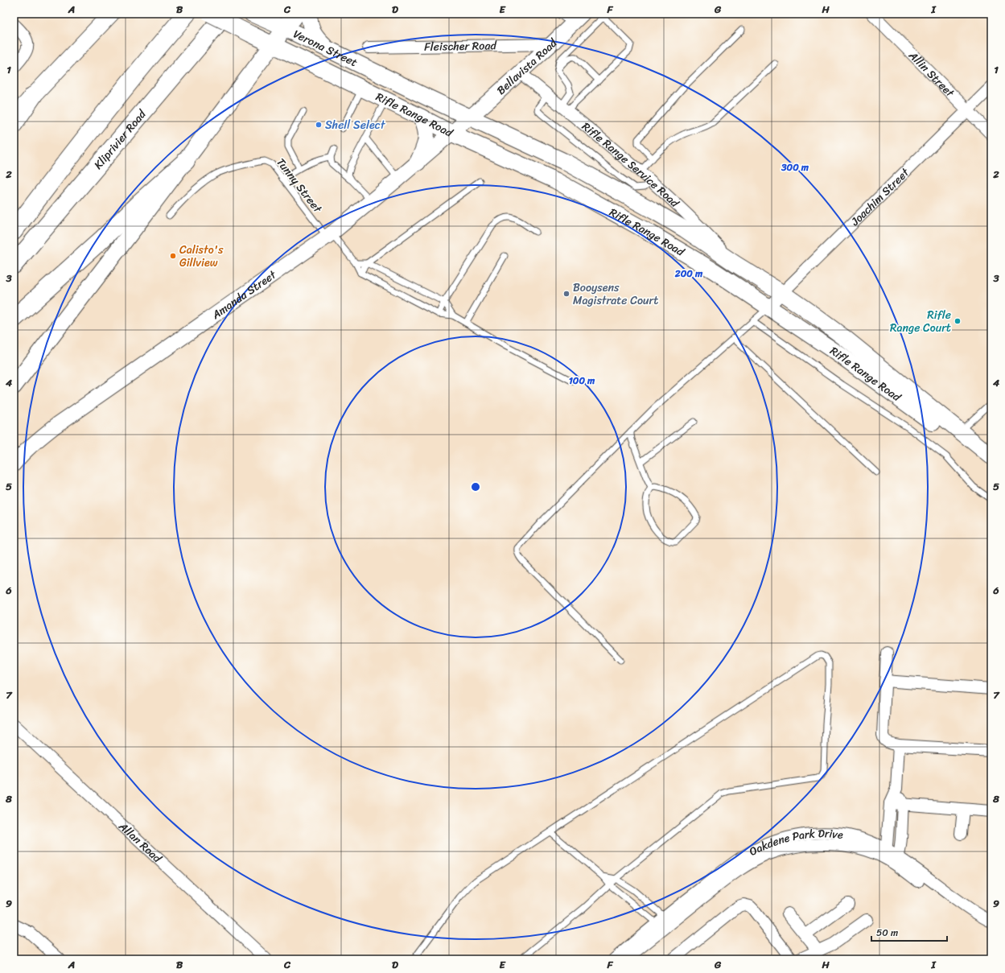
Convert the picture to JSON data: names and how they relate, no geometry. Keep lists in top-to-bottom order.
{
  "streets": {
    "main road": ["Verona Street", "Rifle Range Road", "Kliprivier Road"],
    "street": [
      "Fleischer Road",
      "Bellavista Road",
      "Allin Street",
      "Rifle Range Service Road",
      "Joachim Street",
      "Amanda Street",
      "Allan Road",
      "Oakdene Park Drive"
    ],
    "lane": ["Tunny Street"]
  },
  "crossings": [
    ["Fleischer Road", "Bellavista Road"],
    ["Verona Street", "Rifle Range Road"],
    ["Bellavista Road", "Rifle Range Road"],
    ["Bellavista Road", "Rifle Range Service Road"],
    ["Bellavista Road", "Amanda Street"],
    ["Allin Street", "Joachim Street"],
    ["Rifle Range Road", "Rifle Range Service Road"],
    ["Rifle Range Road", "Joachim Street"],
    ["Rifle Range Road", "Amanda Street"],
    ["Tunny Street", "Amanda Street"]
  ],
  "places": [
    "Shell Select",
    "Calisto's Gillview",
    "Booysens Magistrate Court",
    "Rifle Range Court"
  ],
  "scale_bar": "50 m",
  "grid": {
    "columns": [
      "A",
      "B",
      "C",
      "D",
      "E",
      "F",
      "G",
      "H",
      "I"
    ],
    "rows": [
      "1",
      "2",
      "3",
      "4",
      "5",
      "6",
      "7",
      "8",
      "9"
    ]
  },
  "rings": ["300 m", "200 m", "100 m"]
}
